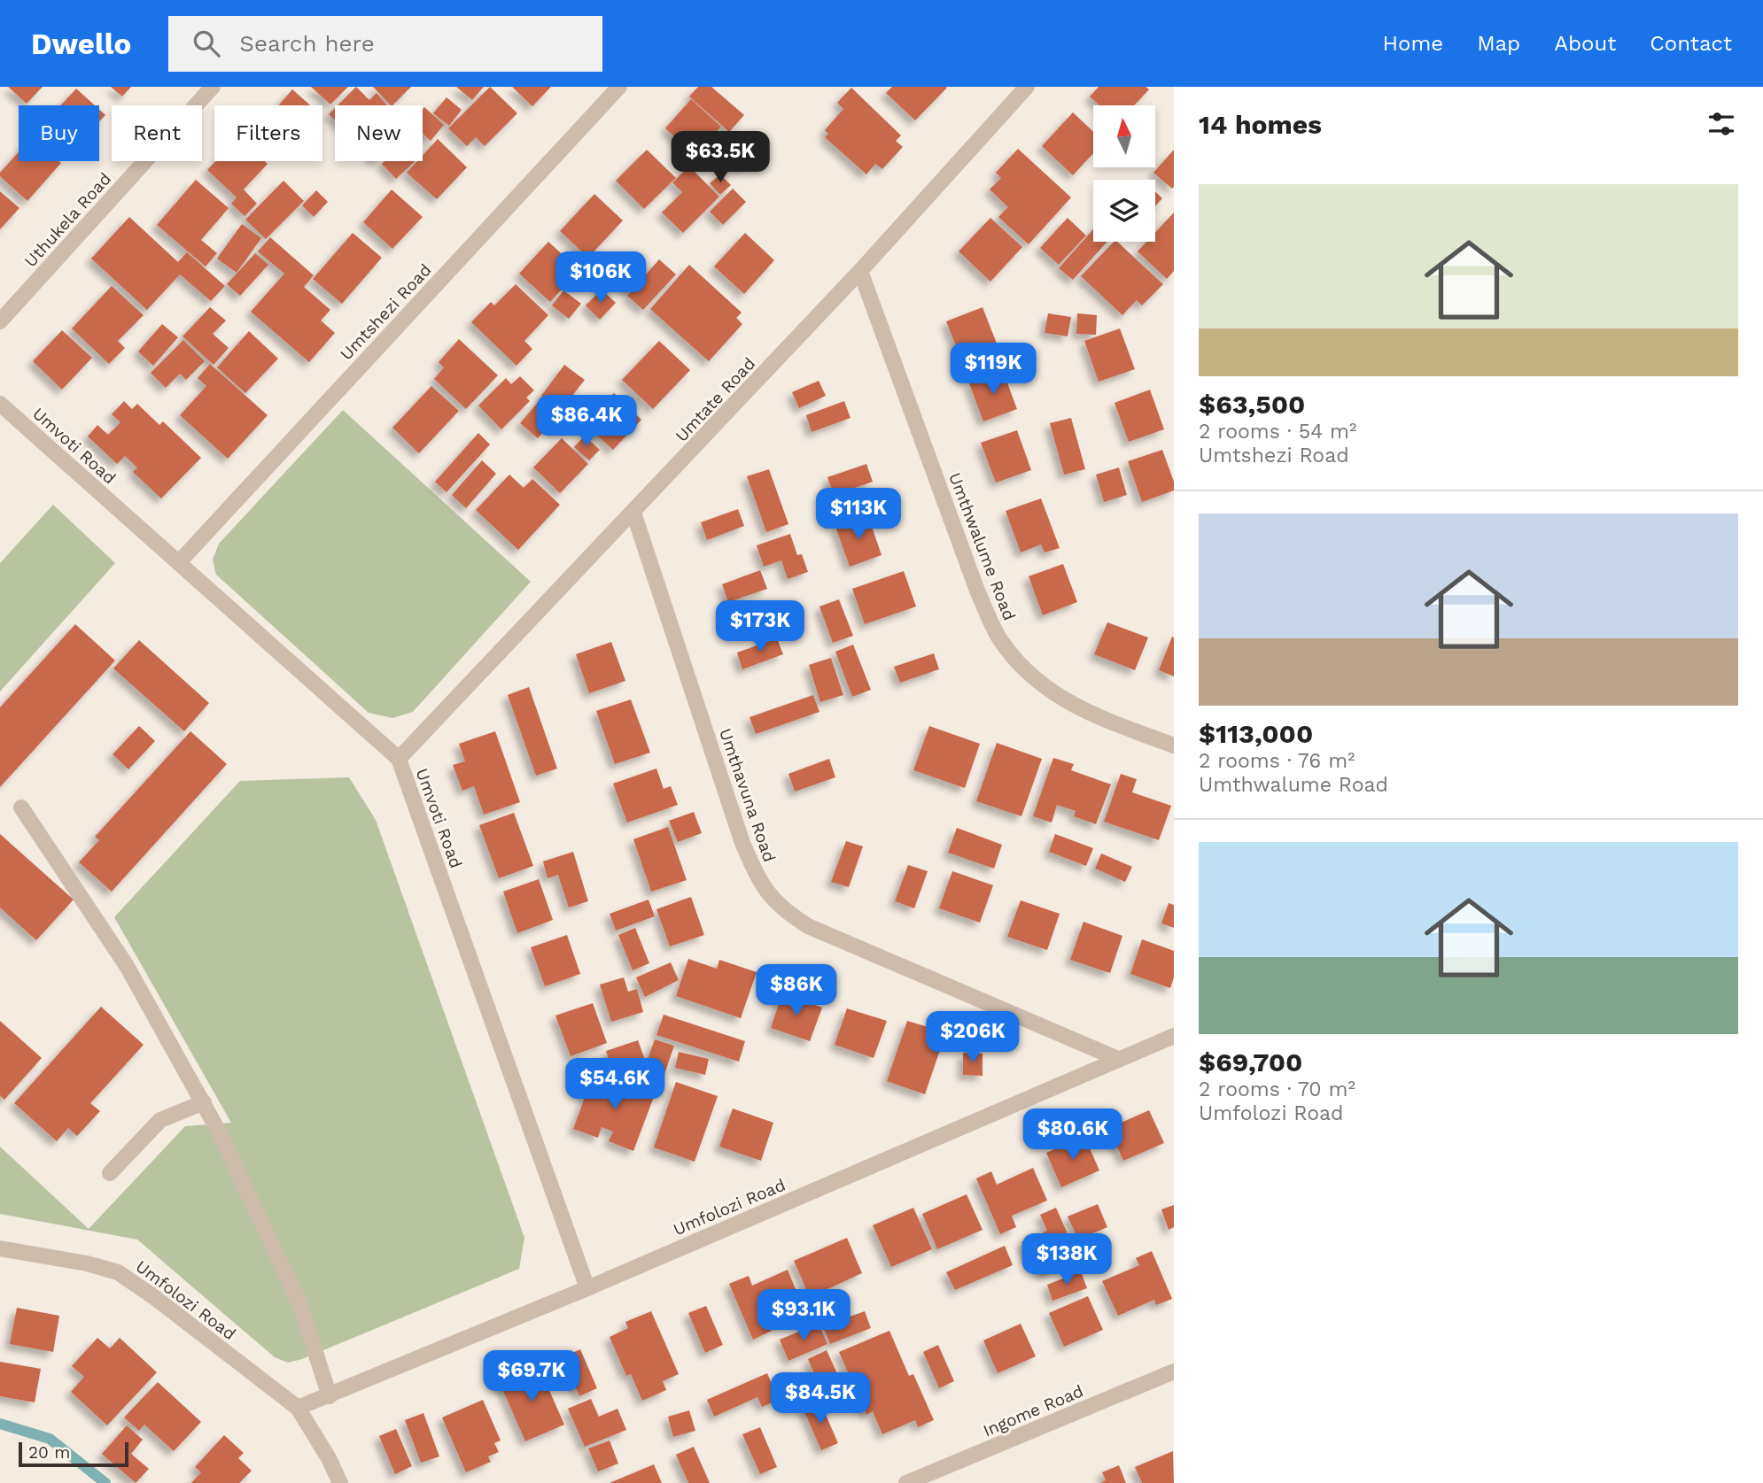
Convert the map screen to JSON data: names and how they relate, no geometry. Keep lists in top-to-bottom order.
{
  "streets": {
    "street": [
      "Uthukela Road",
      "Umtshezi Road",
      "Umtate Road",
      "Umvoti Road",
      "Umthwalume Road",
      "Umthavuna Road",
      "Umfolozi Road",
      "Ingome Road"
    ]
  },
  "crossings": [
    ["Umtshezi Road", "Umvoti Road"],
    ["Umtate Road", "Umvoti Road"],
    ["Umtate Road", "Umthwalume Road"],
    ["Umtate Road", "Umthavuna Road"],
    ["Umvoti Road", "Umfolozi Road"],
    ["Umthavuna Road", "Umfolozi Road"]
  ],
  "scale_bar": "20 m",
  "north": "top",
  "page": {
    "header": "Dwello",
    "search": "Search here",
    "nav": [
      "Home",
      "Map",
      "About",
      "Contact"
    ],
    "heading": "14 homes",
    "chip": [
      "Buy",
      "Rent",
      "Filters",
      "New"
    ],
    "price": [
      "$63.5K",
      "$106K",
      "$119K",
      "$86.4K",
      "$113K",
      "$173K",
      "$86K",
      "$206K",
      "$54.6K",
      "$80.6K",
      "$138K",
      "$93.1K",
      "$69.7K",
      "$84.5K"
    ],
    "list": [
      {
        "name": "$63,500",
        "note": "2 rooms · 54 m² · Umtshezi Road"
      },
      {
        "name": "$113,000",
        "note": "2 rooms · 76 m² · Umthwalume Road"
      },
      {
        "name": "$69,700",
        "note": "2 rooms · 70 m² · Umfolozi Road"
      }
    ],
    "scale": "20 m"
  }
}
